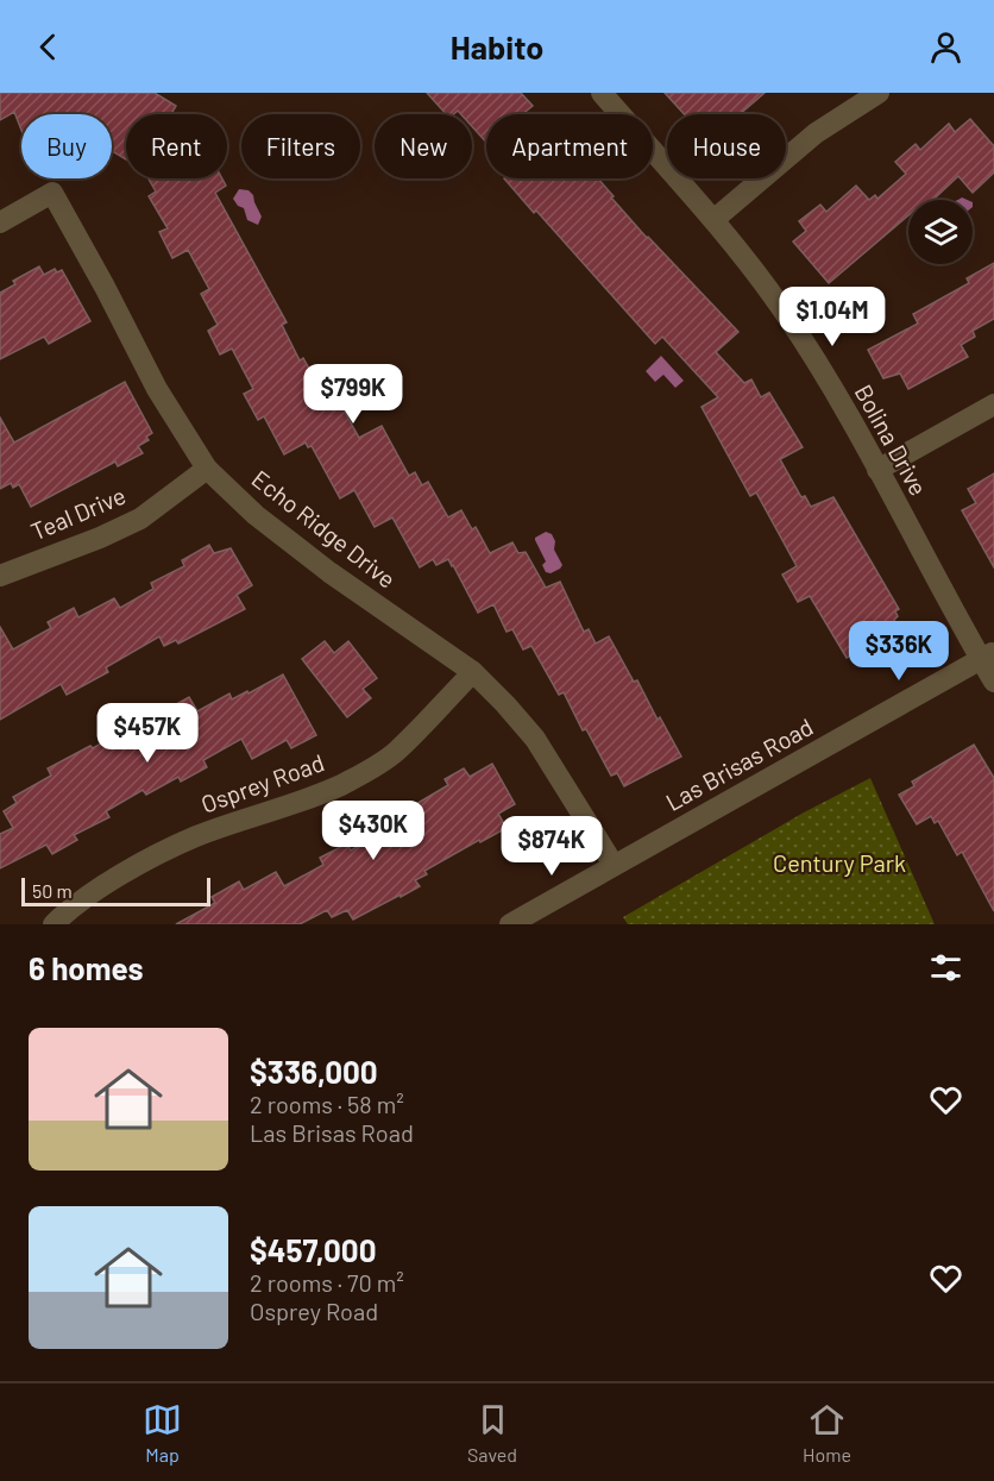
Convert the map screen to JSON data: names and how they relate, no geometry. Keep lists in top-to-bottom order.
{
  "streets": {
    "street": [
      "Bolina Drive",
      "Teal Drive",
      "Echo Ridge Drive",
      "Las Brisas Road",
      "Osprey Road"
    ]
  },
  "crossings": [
    ["Bolina Drive", "Las Brisas Road"],
    ["Teal Drive", "Echo Ridge Drive"],
    ["Echo Ridge Drive", "Las Brisas Road"],
    ["Echo Ridge Drive", "Osprey Road"]
  ],
  "parks": ["Century Park"],
  "scale_bar": "50 m",
  "page": {
    "header": "Habito",
    "chip": [
      "Buy",
      "Rent",
      "Filters",
      "New",
      "Apartment",
      "House"
    ],
    "price": [
      "$1.04M",
      "$799K",
      "$336K",
      "$457K",
      "$430K",
      "$874K"
    ],
    "scale": "50 m",
    "heading": "6 homes",
    "list": [
      {
        "name": "$336,000",
        "note": "2 rooms · 58 m² · Las Brisas Road"
      },
      {
        "name": "$457,000",
        "note": "2 rooms · 70 m² · Osprey Road"
      }
    ],
    "tabs": ["Map", "Saved", "Home"]
  }
}
